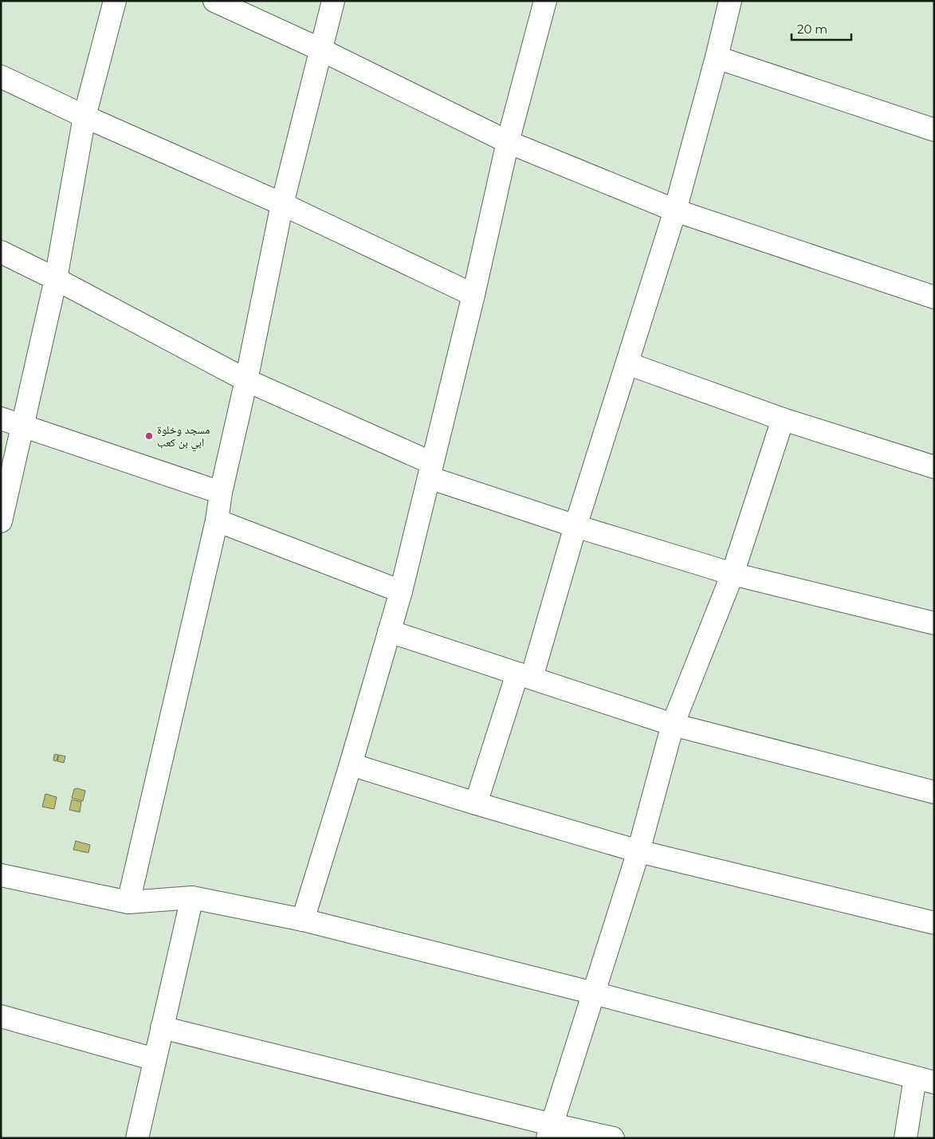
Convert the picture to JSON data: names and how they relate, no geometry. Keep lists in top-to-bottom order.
{
  "places": ["مسجد وخلوة ابي بن كعب"],
  "scale_bar": "20 m"
}
